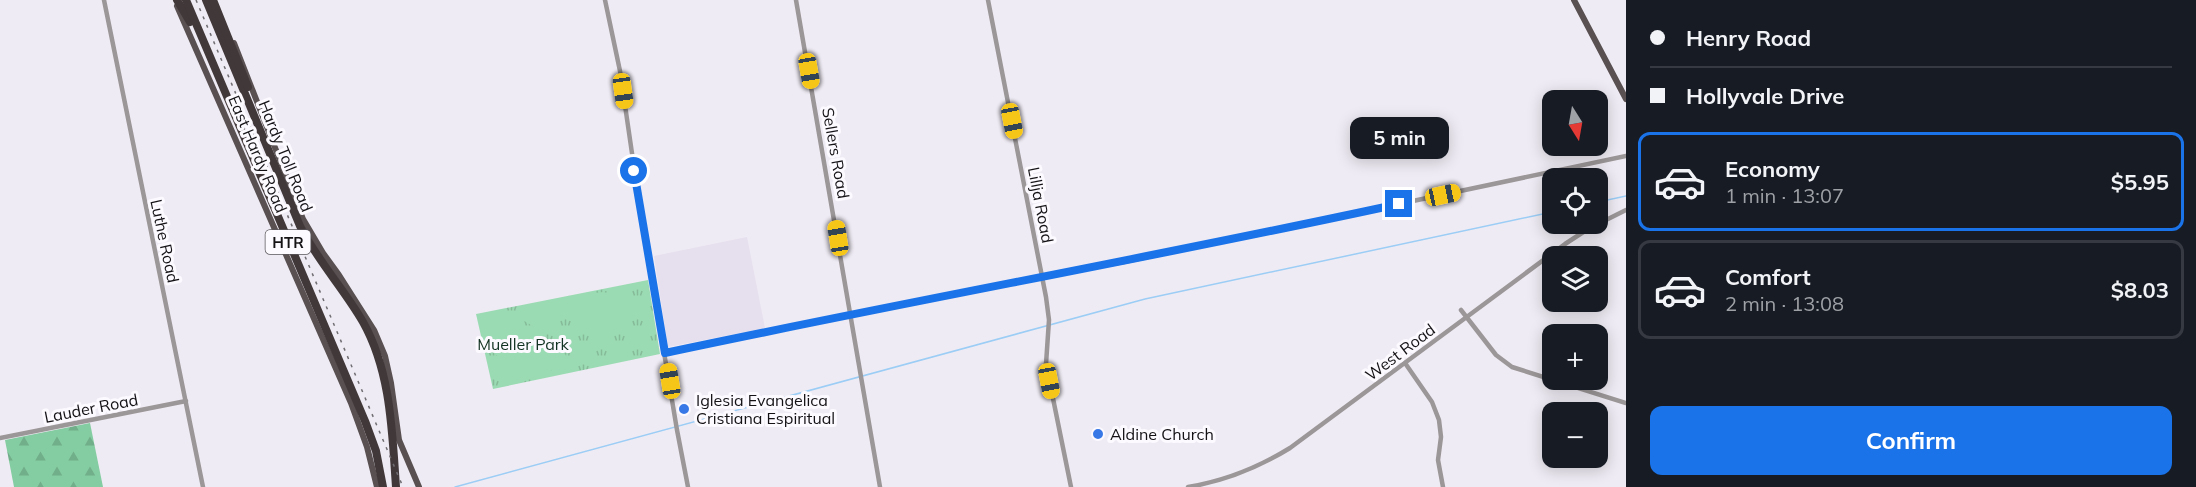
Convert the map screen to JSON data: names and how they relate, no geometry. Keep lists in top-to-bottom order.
{
  "streets": {
    "highway": ["Hardy Toll Road", "HTR"],
    "main road": ["East Hardy Road"],
    "street": [
      "Sellers Road",
      "Lillja Road",
      "Luthe Road",
      "West Road",
      "Lauder Road"
    ]
  },
  "crossings": [
    ["East Hardy Road", "Hardy Toll Road"],
    ["Luthe Road", "Lauder Road"]
  ],
  "parks": ["Mueller Park"],
  "places": ["Iglesia Evangelica Cristiana Espiritual", "Aldine Church"],
  "north": "bottom",
  "page": {
    "banner": ["Henry Road", "Hollyvale Drive"],
    "map_buttons": ["+", "−"],
    "bubble": "5 min",
    "list": [
      {
        "name": "Economy",
        "note": "1 min · 13:07",
        "value": "$5.95"
      },
      {
        "name": "Comfort",
        "note": "2 min · 13:08",
        "value": "$8.03"
      }
    ],
    "buttons": "Confirm"
  }
}
